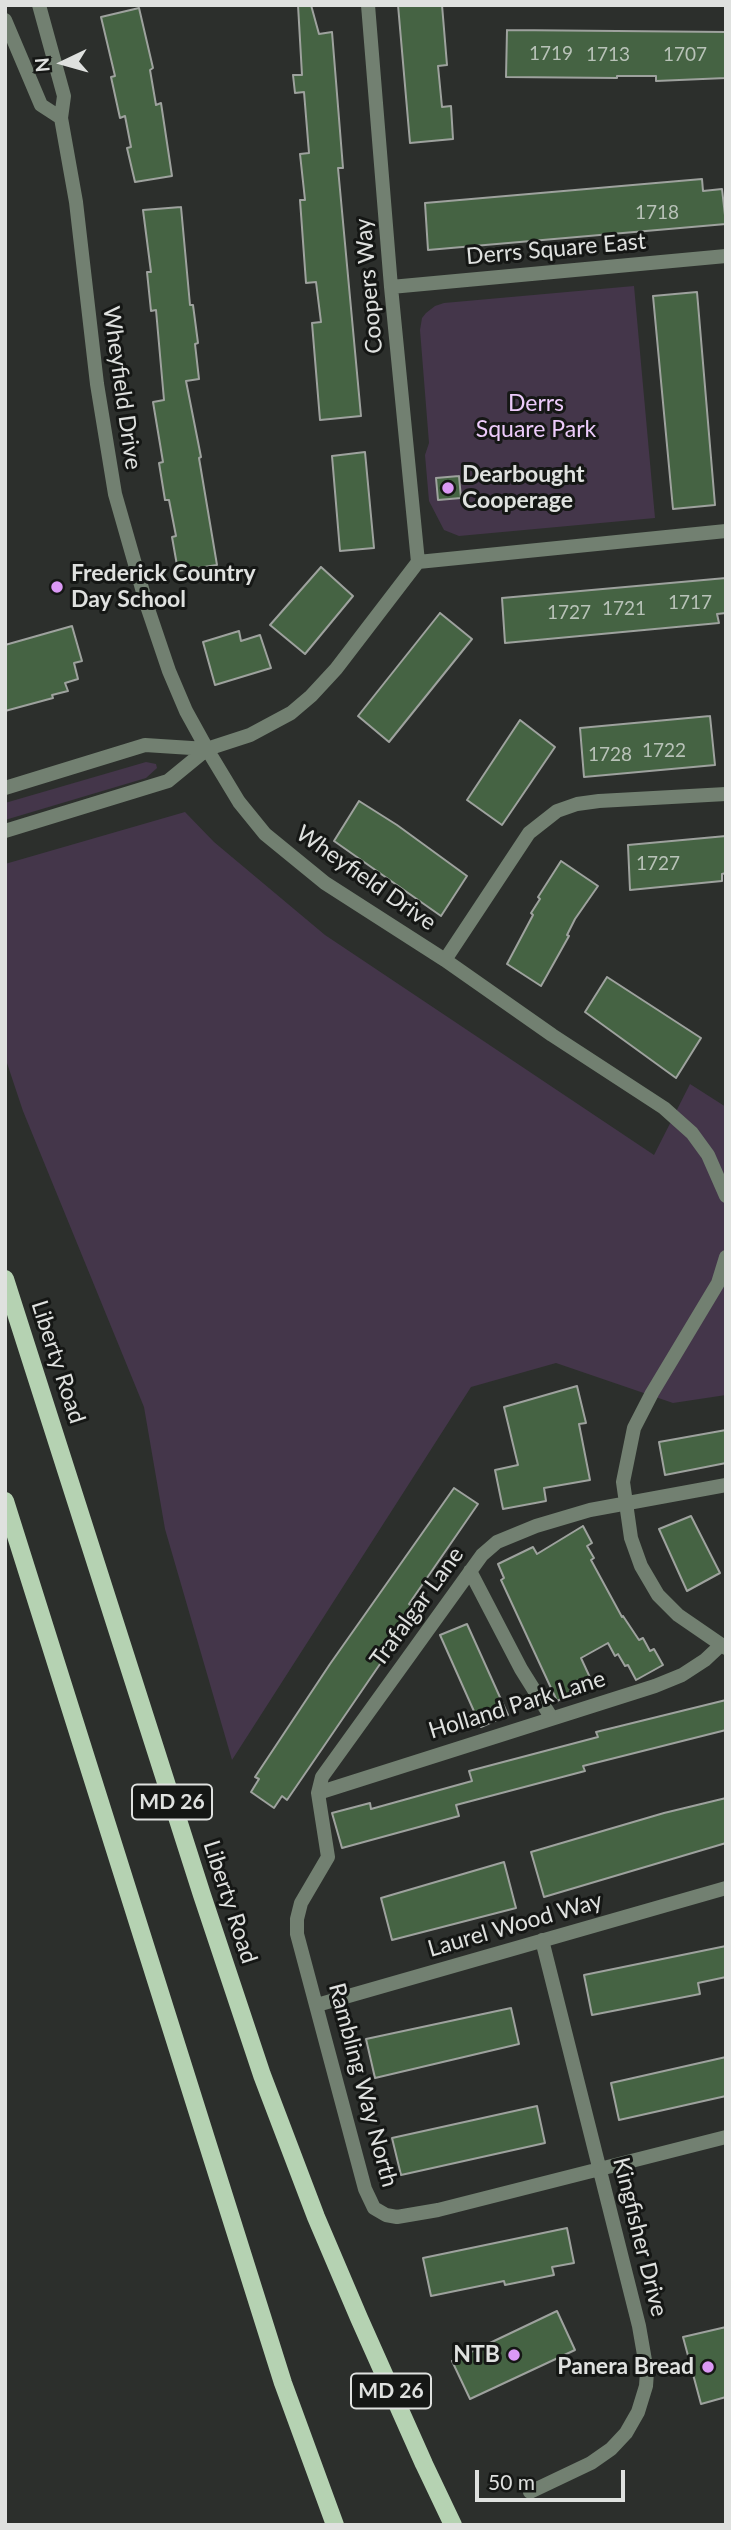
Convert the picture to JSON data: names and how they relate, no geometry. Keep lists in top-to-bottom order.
{
  "streets": {
    "main road": ["Liberty Road", "MD 26"],
    "street": [
      "Derrs Square East",
      "Coopers Way",
      "Wheyfield Drive",
      "Trafalgar Lane",
      "Holland Park Lane",
      "Laurel Wood Way",
      "Rambling Way North",
      "Kingfisher Drive"
    ]
  },
  "crossings": [
    ["Derrs Square East", "Coopers Way"],
    ["Trafalgar Lane", "Holland Park Lane"],
    ["Trafalgar Lane", "Rambling Way North"],
    ["Holland Park Lane", "Rambling Way North"],
    ["Laurel Wood Way", "Rambling Way North"],
    ["Laurel Wood Way", "Kingfisher Drive"],
    ["Rambling Way North", "Kingfisher Drive"]
  ],
  "parks": ["Derrs Square Park"],
  "places": [
    "Dearbought Cooperage",
    "Frederick Country Day School",
    "NTB",
    "Panera Bread"
  ],
  "house_numbers": [
    "1719",
    "1713",
    "1707",
    "1718",
    "1717",
    "1721",
    "1727",
    "1722",
    "1728",
    "1727"
  ],
  "scale_bar": "50 m",
  "north": "left"
}
